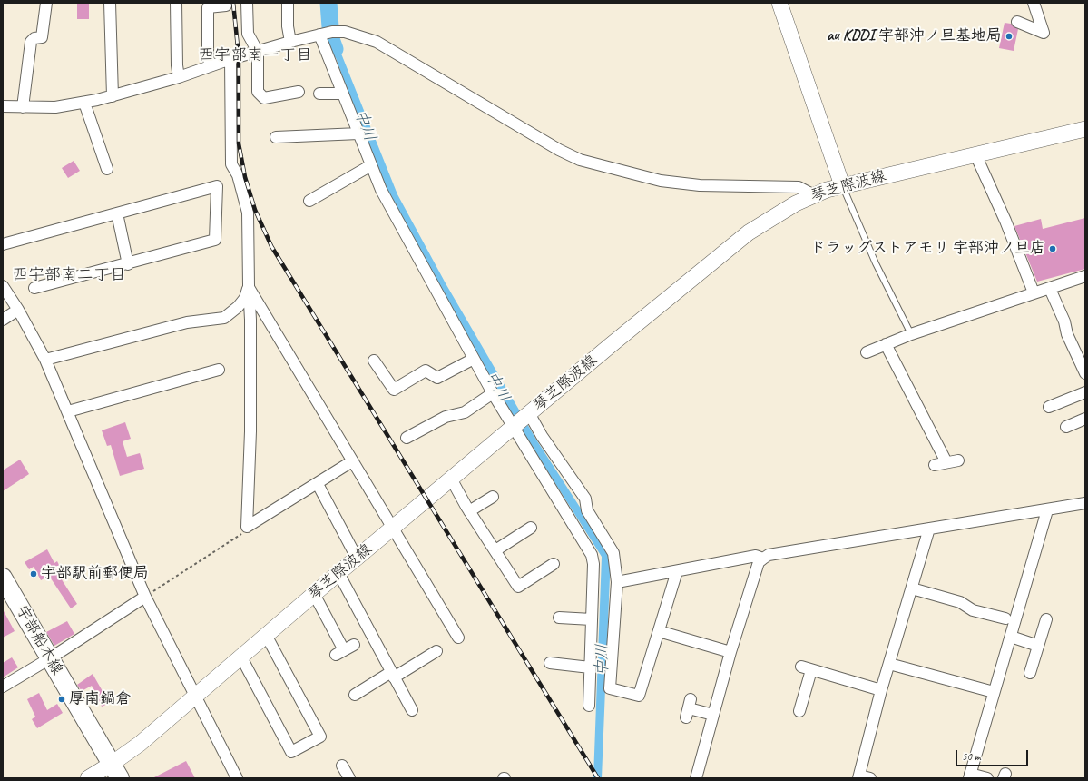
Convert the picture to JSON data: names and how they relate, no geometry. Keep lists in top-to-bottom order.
{
  "streets": {
    "main road": ["琴芝際波線", "宇部船木線"]
  },
  "crossings": [
    ["琴芝際波線", "宇部船木線"]
  ],
  "districts": ["西宇部南一丁目", "西宇部南二丁目"],
  "water": ["中川"],
  "places": [
    "au KDDI 宇部沖ノ旦基地局",
    "ドラッグストアモリ 宇部沖ノ旦店",
    "宇部駅前郵便局",
    "厚南鍋倉"
  ],
  "scale_bar": "50 m"
}
